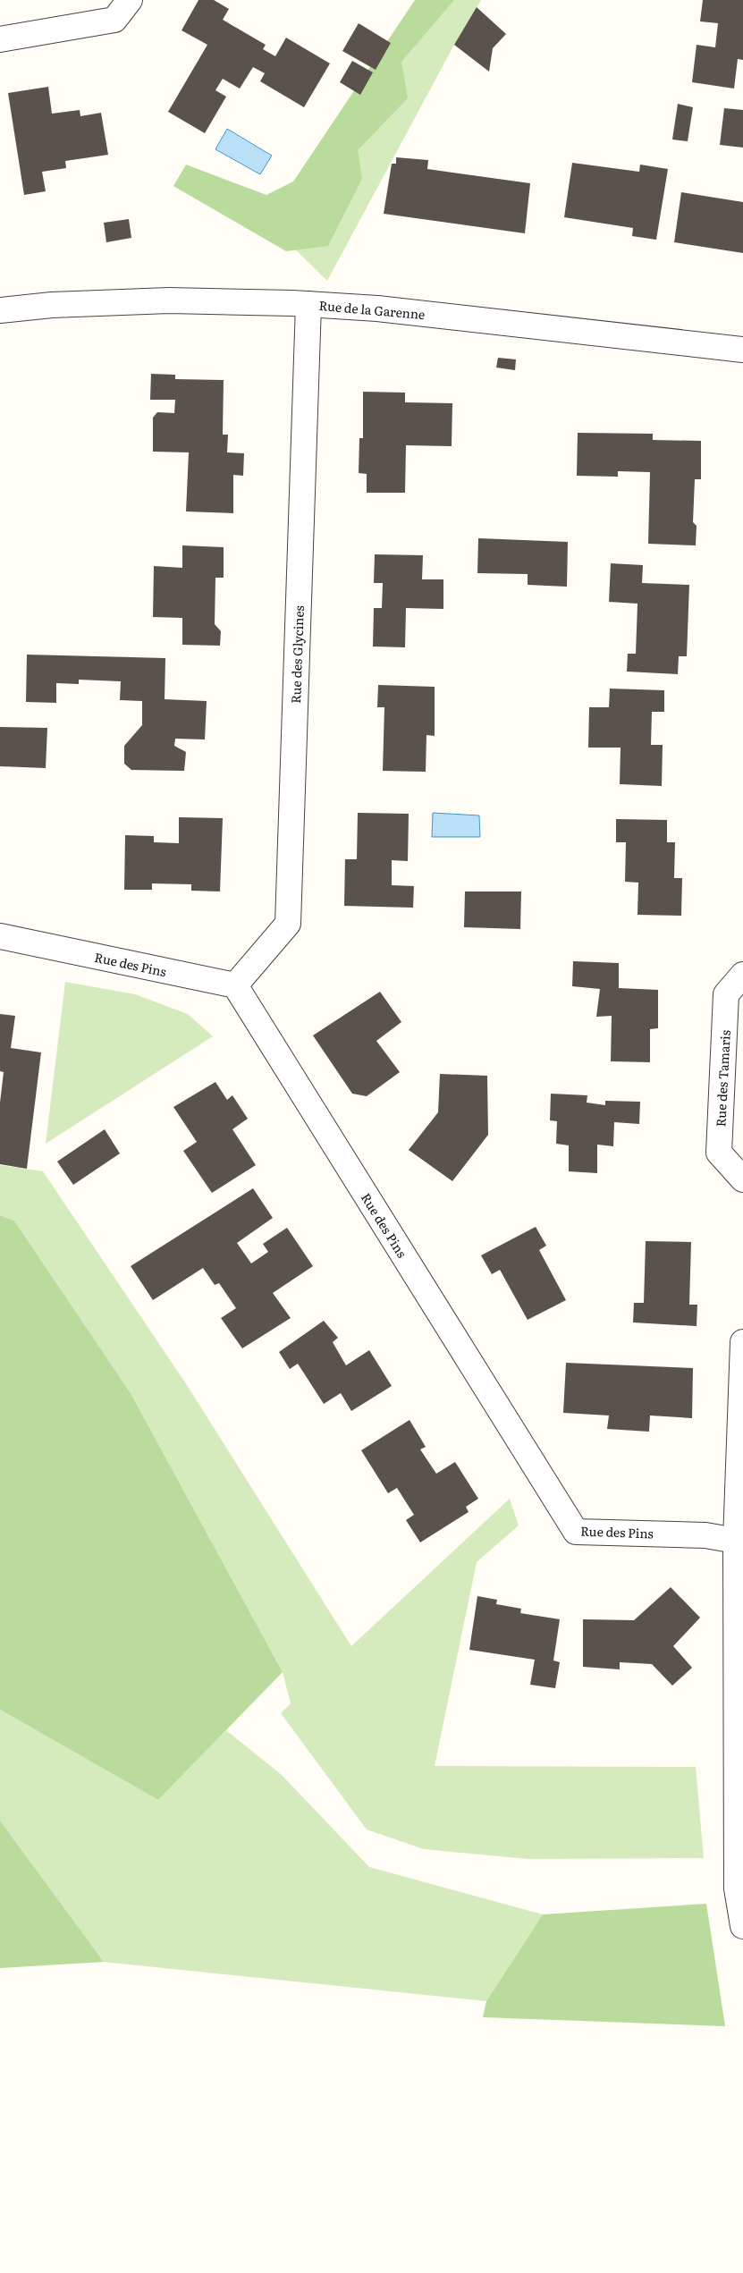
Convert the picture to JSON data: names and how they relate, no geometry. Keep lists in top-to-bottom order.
{
  "streets": {
    "street": [
      "Rue de la Garenne",
      "Rue des Glycines",
      "Rue des Pins",
      "Rue des Tamaris"
    ]
  },
  "crossings": [
    ["Rue de la Garenne", "Rue des Glycines"],
    ["Rue des Glycines", "Rue des Pins"]
  ]
}
